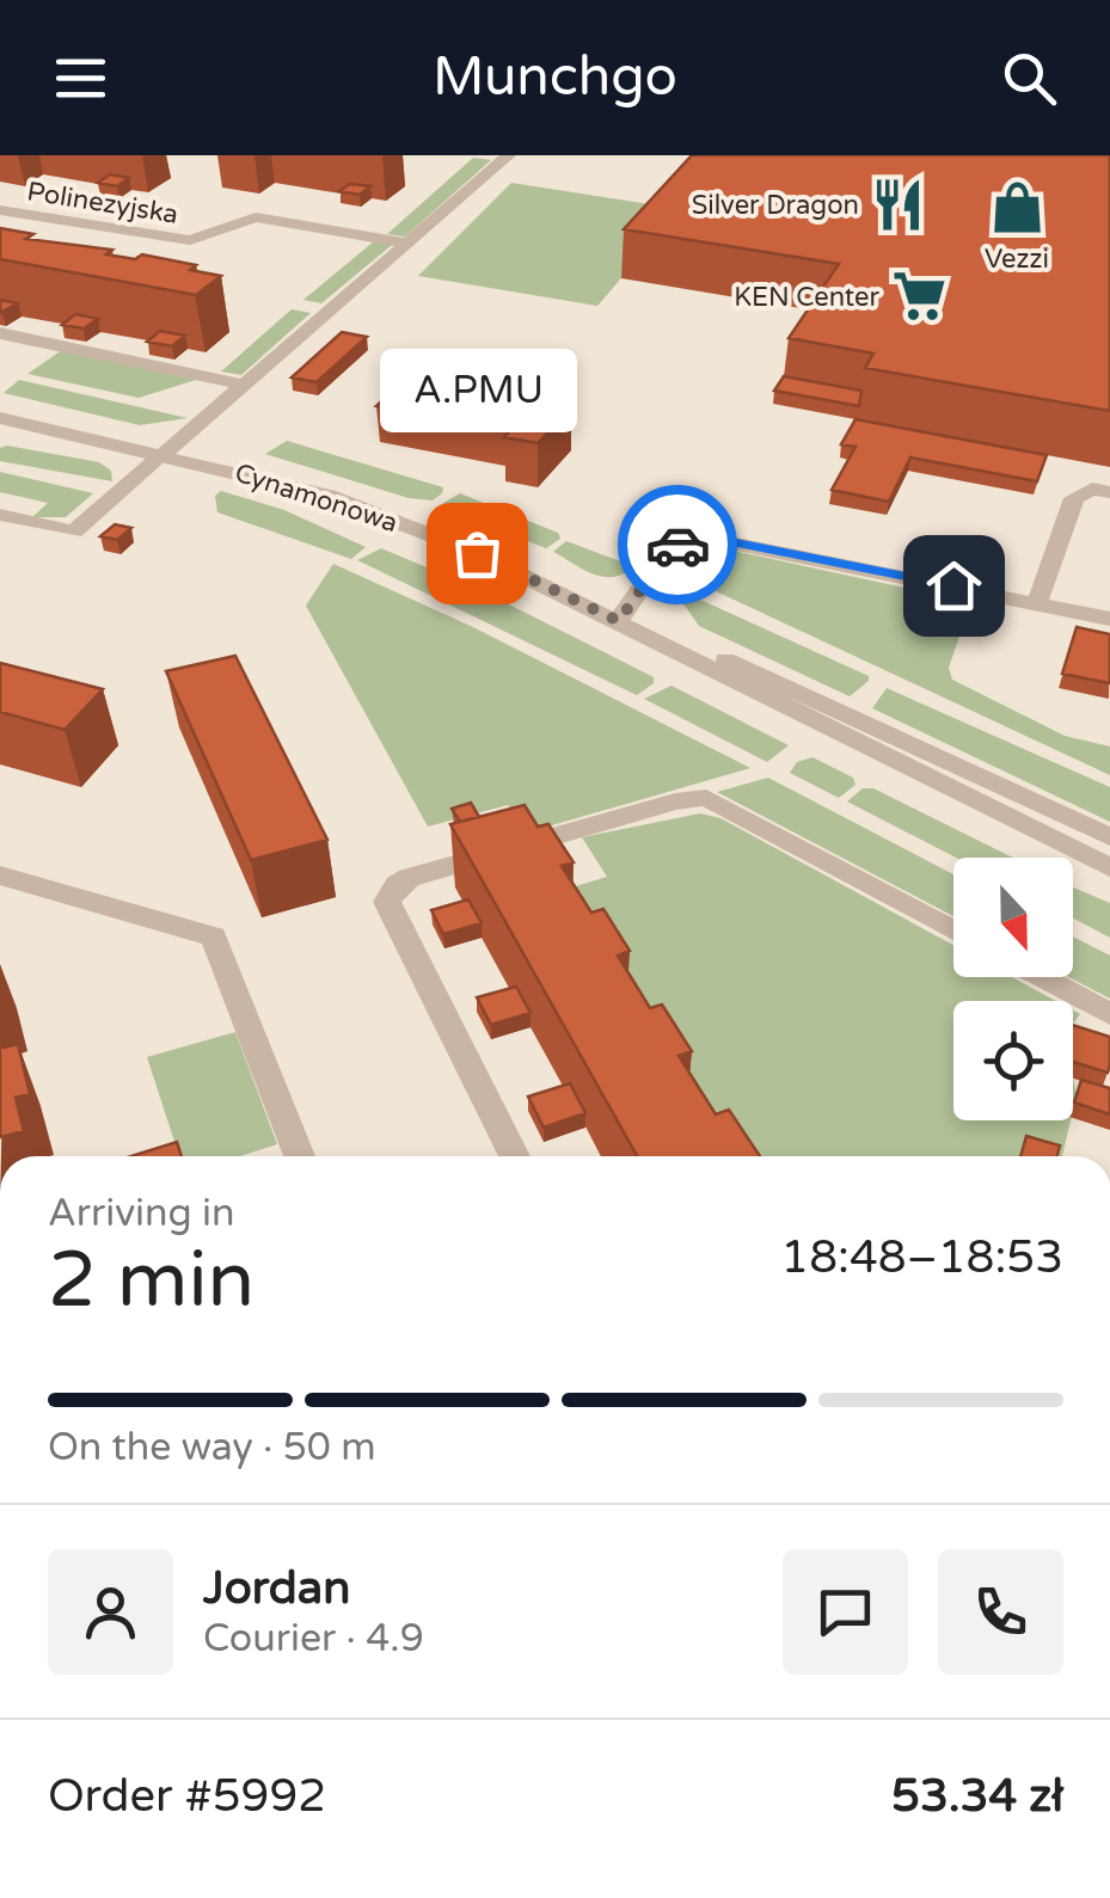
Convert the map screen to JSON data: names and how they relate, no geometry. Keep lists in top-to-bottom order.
{
  "streets": {
    "street": ["Polinezyjska", "Cynamonowa"]
  },
  "places": {
    "restaurant": ["Silver Dragon"],
    "shop": ["Vezzi"],
    "supermarket": ["KEN Center"],
    "other": ["A.PMU"]
  },
  "north": "bottom",
  "page": {
    "header": "Munchgo",
    "bubble": "A.PMU",
    "heading": ["2 min", "Arriving in", "18:48–18:53"],
    "panel": [
      "Jordan",
      "Courier · 4.9",
      "Order #5992",
      "53.34 zł"
    ],
    "bar": "On the way · 50 m"
  }
}
